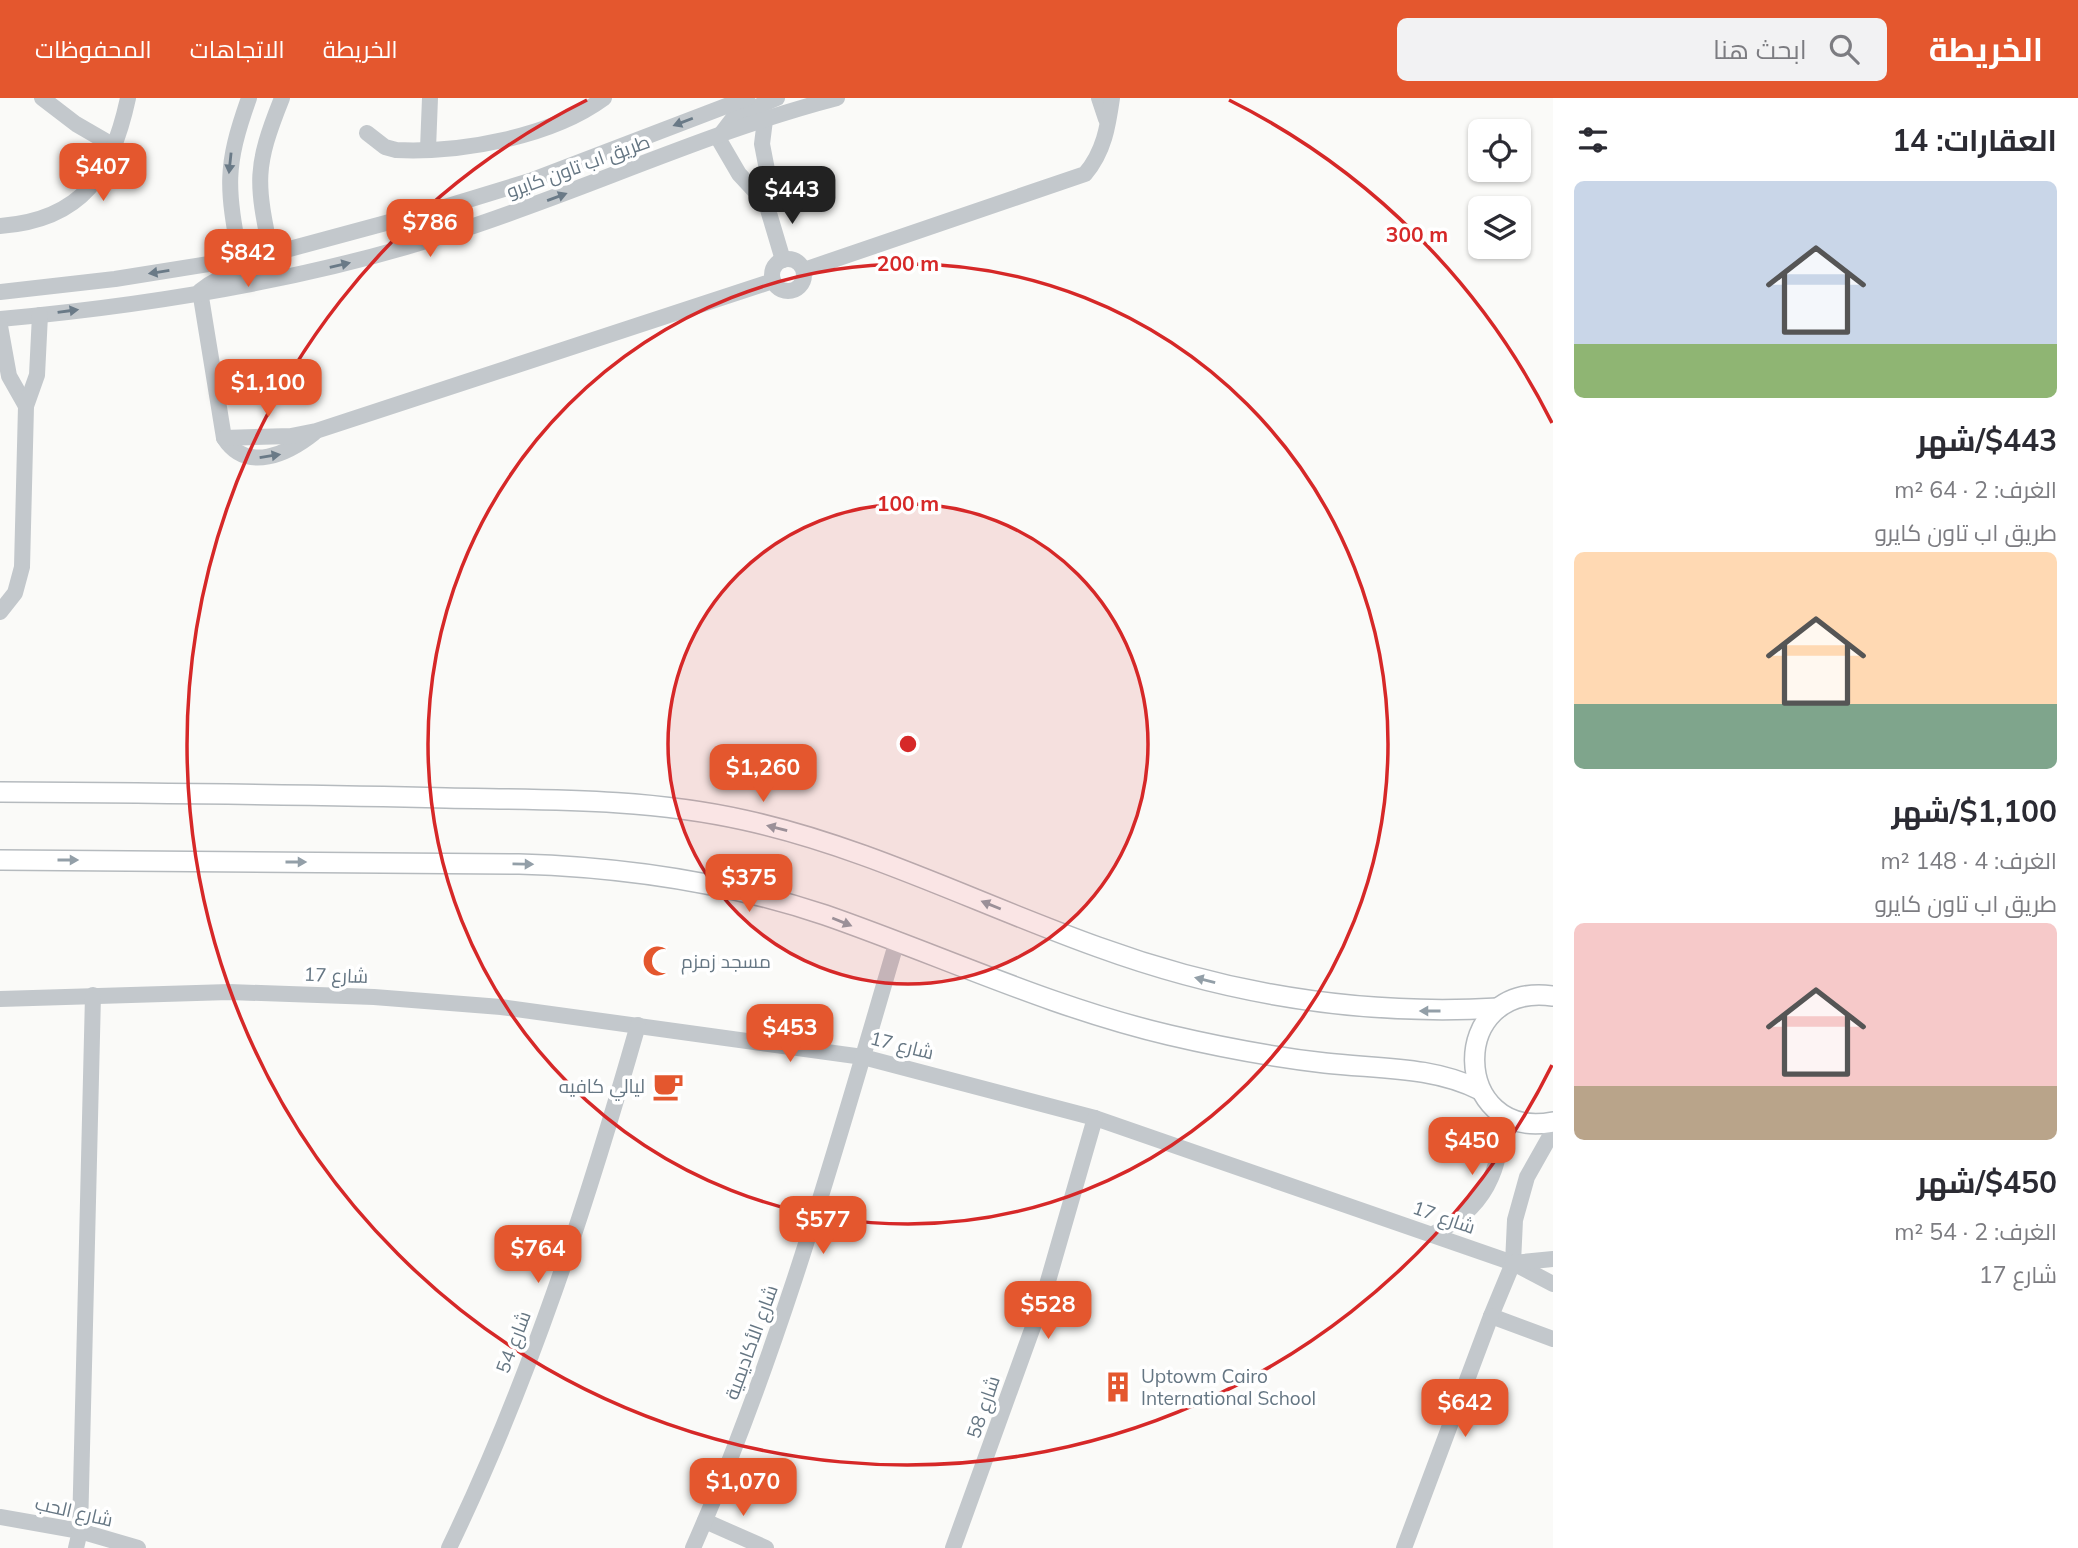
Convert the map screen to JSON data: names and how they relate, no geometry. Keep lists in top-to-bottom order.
{
  "streets": {
    "street": [
      "طريق اب تاون كايرو",
      "شارع 17",
      "شارع 54",
      "شارع الأكاديمية",
      "شارع 58",
      "شارع الحب"
    ]
  },
  "crossings": [
    ["شارع 17", "شارع 54"],
    ["شارع 17", "شارع الأكاديمية"],
    ["شارع 17", "شارع 58"]
  ],
  "places": {
    "mosque": ["مسجد زمزم"],
    "cafe": ["ليالي كافيه"],
    "building": ["Uptowm Cairo International School"]
  },
  "page": {
    "header": "الخريطة",
    "search": "ابحث هنا",
    "nav": ["الخريطة", "الاتجاهات", "المحفوظات"],
    "heading": "العقارات: 14",
    "price": [
      "$407",
      "$443",
      "$786",
      "$842",
      "$1,100",
      "$1,260",
      "$375",
      "$453",
      "$450",
      "$577",
      "$764",
      "$528",
      "$642",
      "$1,070"
    ],
    "list": [
      {
        "name": "$443/شهر",
        "note": "الغرف: 2 · 64 m² · طريق اب تاون كايرو"
      },
      {
        "name": "$1,100/شهر",
        "note": "الغرف: 4 · 148 m² · طريق اب تاون كايرو"
      },
      {
        "name": "$450/شهر",
        "note": "الغرف: 2 · 54 m² · شارع 17"
      }
    ]
  },
  "rings": ["300 m", "200 m", "100 m"]
}
